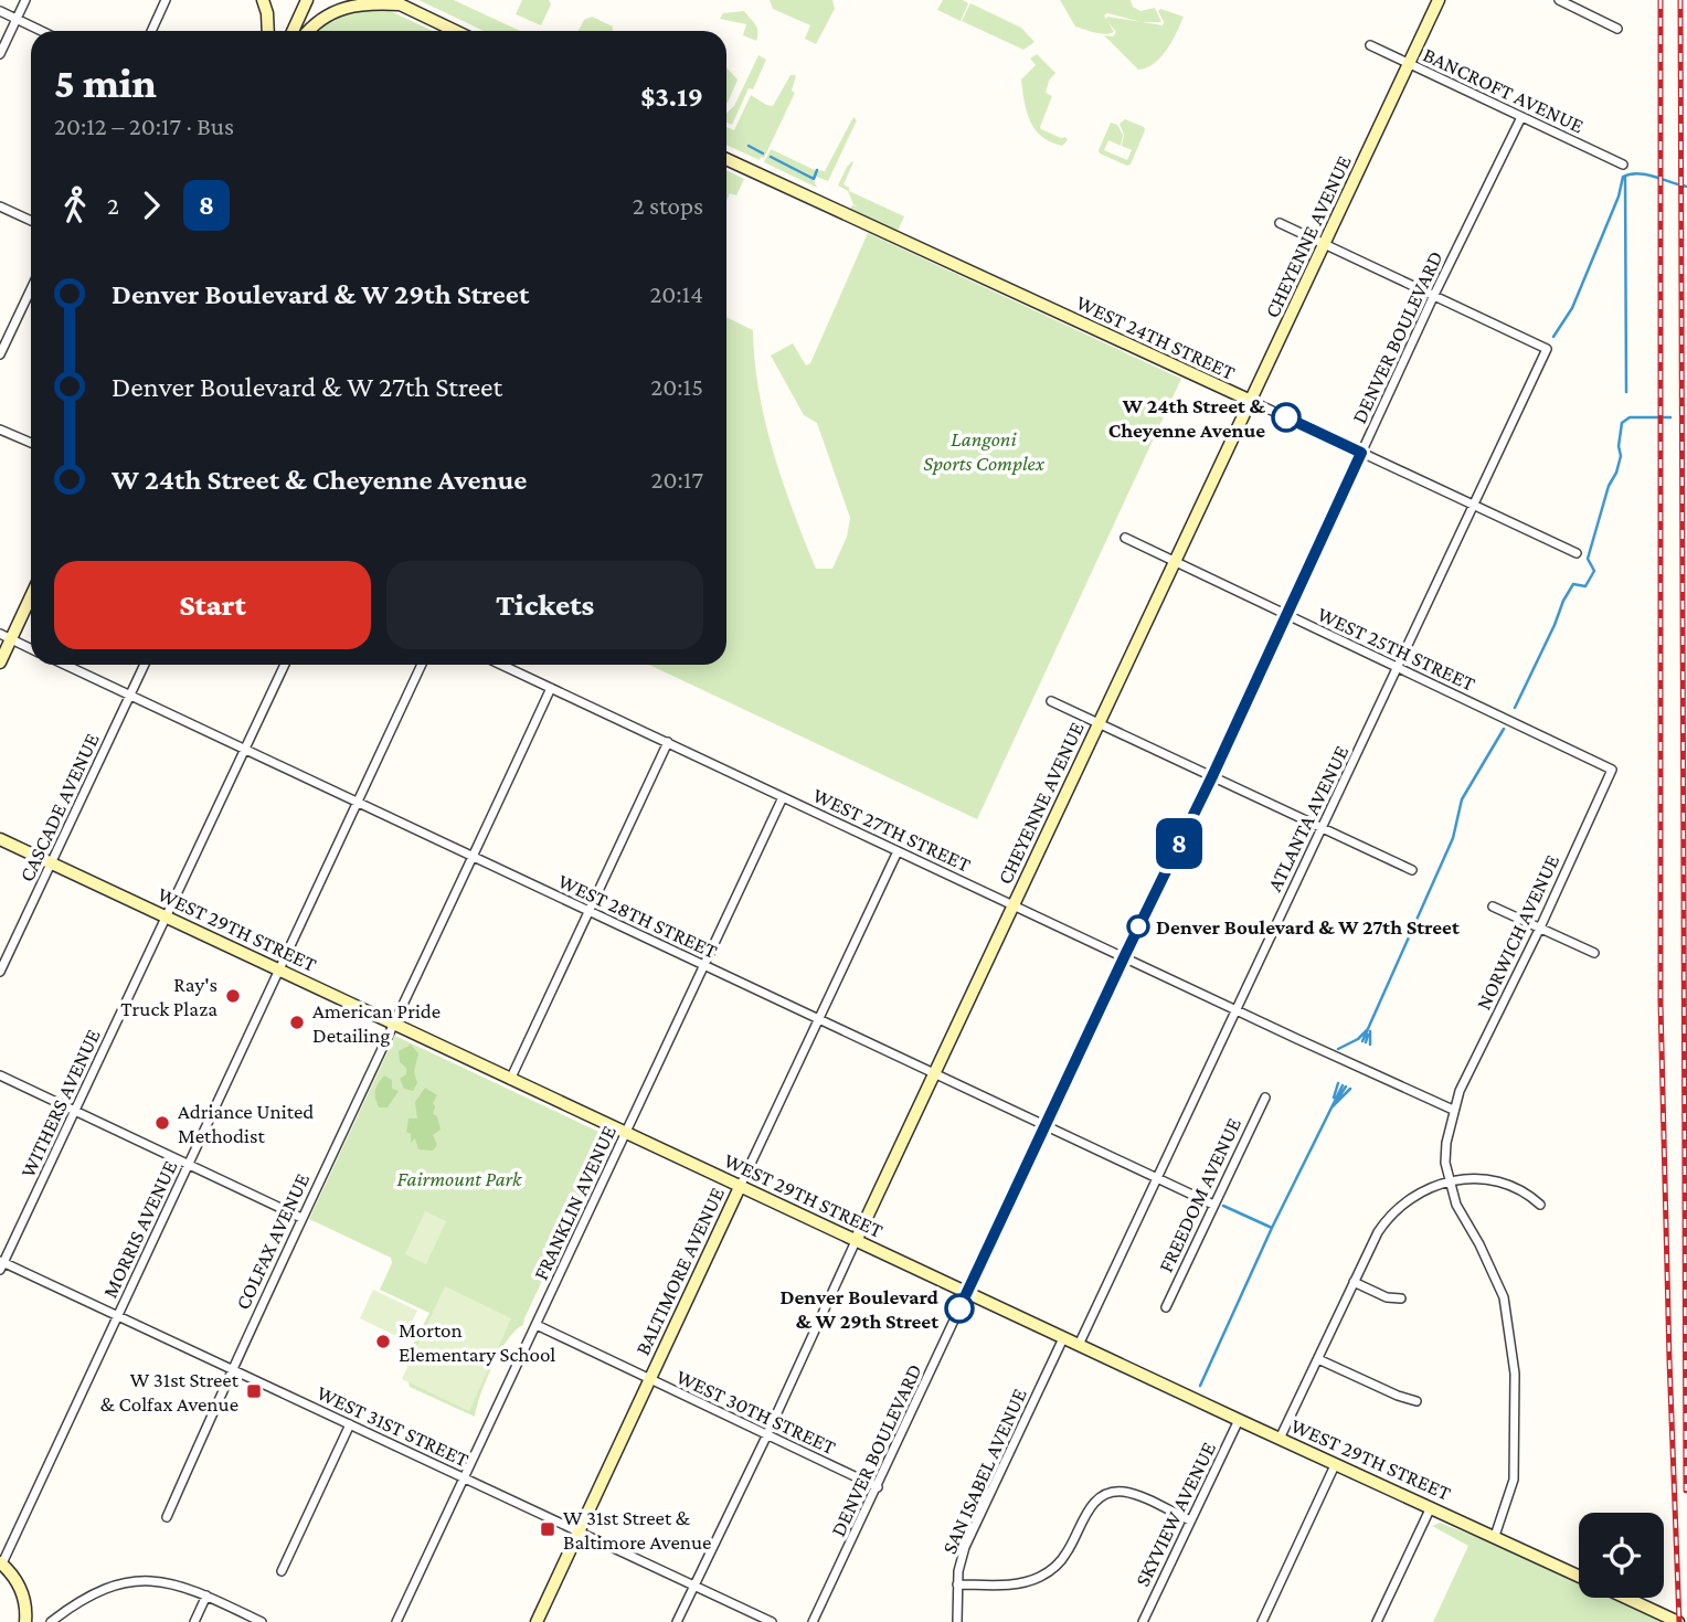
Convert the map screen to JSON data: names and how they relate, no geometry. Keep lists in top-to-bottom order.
{
  "streets": {
    "street": [
      "BANCROFT AVENUE",
      "CHEYENNE AVENUE",
      "WEST 24TH STREET",
      "DENVER BOULEVARD",
      "WEST 25TH STREET",
      "CASCADE AVENUE",
      "ATLANTA AVENUE",
      "WEST 27TH STREET",
      "WEST 28TH STREET",
      "WEST 29TH STREET",
      "NORWICH AVENUE",
      "WITHERS AVENUE",
      "FREEDOM AVENUE",
      "FRANKLIN AVENUE",
      "MORRIS AVENUE",
      "COLFAX AVENUE",
      "BALTIMORE AVENUE",
      "WEST 30TH STREET",
      "WEST 31ST STREET",
      "SAN ISABEL AVENUE",
      "SKYVIEW AVENUE"
    ]
  },
  "crossings": [
    ["BANCROFT AVENUE", "CHEYENNE AVENUE"],
    ["BANCROFT AVENUE", "DENVER BOULEVARD"],
    ["CHEYENNE AVENUE", "WEST 24TH STREET"],
    ["CHEYENNE AVENUE", "WEST 25TH STREET"],
    ["CHEYENNE AVENUE", "WEST 27TH STREET"],
    ["CHEYENNE AVENUE", "WEST 28TH STREET"],
    ["CHEYENNE AVENUE", "WEST 29TH STREET"],
    ["CHEYENNE AVENUE", "WEST 30TH STREET"],
    ["CHEYENNE AVENUE", "WEST 31ST STREET"],
    ["WEST 24TH STREET", "DENVER BOULEVARD"],
    ["WEST 24TH STREET", "ATLANTA AVENUE"],
    ["DENVER BOULEVARD", "WEST 25TH STREET"],
    ["DENVER BOULEVARD", "ATLANTA AVENUE"],
    ["DENVER BOULEVARD", "WEST 27TH STREET"],
    ["DENVER BOULEVARD", "WEST 28TH STREET"],
    ["DENVER BOULEVARD", "WEST 29TH STREET"],
    ["DENVER BOULEVARD", "WEST 30TH STREET"],
    ["WEST 25TH STREET", "ATLANTA AVENUE"],
    ["WEST 25TH STREET", "NORWICH AVENUE"],
    ["CASCADE AVENUE", "WEST 28TH STREET"],
    ["CASCADE AVENUE", "WEST 29TH STREET"],
    ["ATLANTA AVENUE", "WEST 27TH STREET"],
    ["ATLANTA AVENUE", "WEST 28TH STREET"],
    ["ATLANTA AVENUE", "WEST 29TH STREET"],
    ["WEST 27TH STREET", "NORWICH AVENUE"],
    ["WEST 27TH STREET", "FRANKLIN AVENUE"],
    ["WEST 27TH STREET", "COLFAX AVENUE"],
    ["WEST 27TH STREET", "BALTIMORE AVENUE"],
    ["WEST 28TH STREET", "WITHERS AVENUE"],
    ["WEST 28TH STREET", "FREEDOM AVENUE"],
    ["WEST 28TH STREET", "FRANKLIN AVENUE"],
    ["WEST 28TH STREET", "MORRIS AVENUE"],
    ["WEST 28TH STREET", "COLFAX AVENUE"],
    ["WEST 28TH STREET", "BALTIMORE AVENUE"],
    ["WEST 29TH STREET", "WITHERS AVENUE"],
    ["WEST 29TH STREET", "FRANKLIN AVENUE"],
    ["WEST 29TH STREET", "MORRIS AVENUE"],
    ["WEST 29TH STREET", "COLFAX AVENUE"],
    ["WEST 29TH STREET", "BALTIMORE AVENUE"],
    ["WEST 29TH STREET", "SAN ISABEL AVENUE"],
    ["WEST 29TH STREET", "SKYVIEW AVENUE"],
    ["WITHERS AVENUE", "WEST 31ST STREET"],
    ["FRANKLIN AVENUE", "WEST 30TH STREET"],
    ["FRANKLIN AVENUE", "WEST 31ST STREET"],
    ["MORRIS AVENUE", "WEST 31ST STREET"],
    ["COLFAX AVENUE", "WEST 31ST STREET"],
    ["BALTIMORE AVENUE", "WEST 30TH STREET"],
    ["BALTIMORE AVENUE", "WEST 31ST STREET"]
  ],
  "parks": ["Langoni Sports Complex", "Fairmount Park"],
  "places": {
    "other": [
      "W 24th Street & Cheyenne Avenue",
      "Denver Boulevard & W 27th Street",
      "Ray's Truck Plaza",
      "American Pride Detailing",
      "Adriance United Methodist",
      "Denver Boulevard & W 29th Street",
      "Morton Elementary School"
    ],
    "transit": ["W 31st Street & Colfax Avenue", "W 31st Street & Baltimore Avenue"]
  },
  "lines": ["bus line 8"],
  "page": {
    "on_map": "8",
    "heading": ["5 min", "20:12 – 20:17 · Bus", "$3.19"],
    "legs": ["2", "8", "2 stops"],
    "list": [
      {
        "name": "Denver Boulevard & W 29th Street",
        "value": "20:14"
      },
      {
        "name": "Denver Boulevard & W 27th Street",
        "value": "20:15"
      },
      {
        "name": "W 24th Street & Cheyenne Avenue",
        "value": "20:17"
      }
    ],
    "buttons": ["Start", "Tickets"]
  }
}
